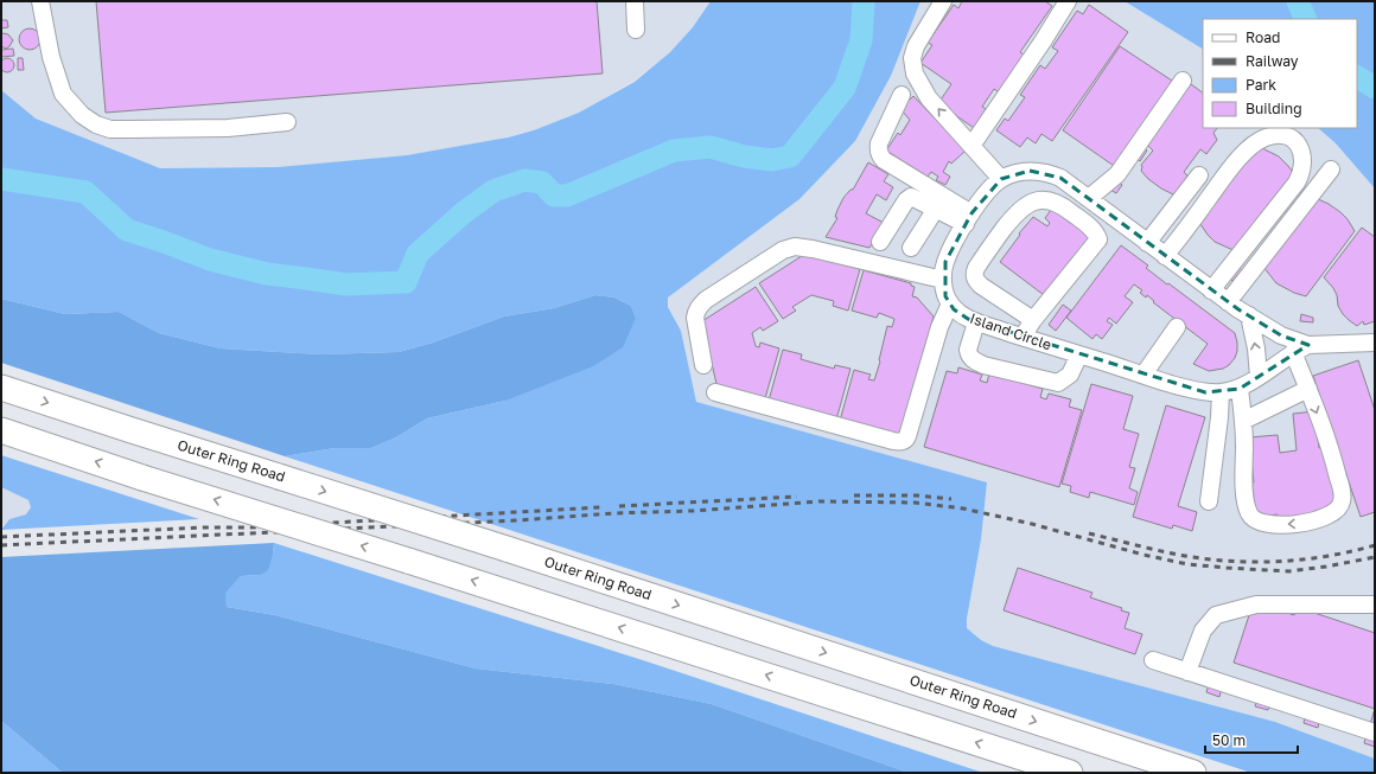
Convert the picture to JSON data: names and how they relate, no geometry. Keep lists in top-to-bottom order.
{
  "streets": {
    "highway": ["Outer Ring Road"],
    "street": ["Island Circle"]
  },
  "legend": [
    "Road",
    "Railway",
    "Park",
    "Building"
  ],
  "scale_bar": "50 m"
}
